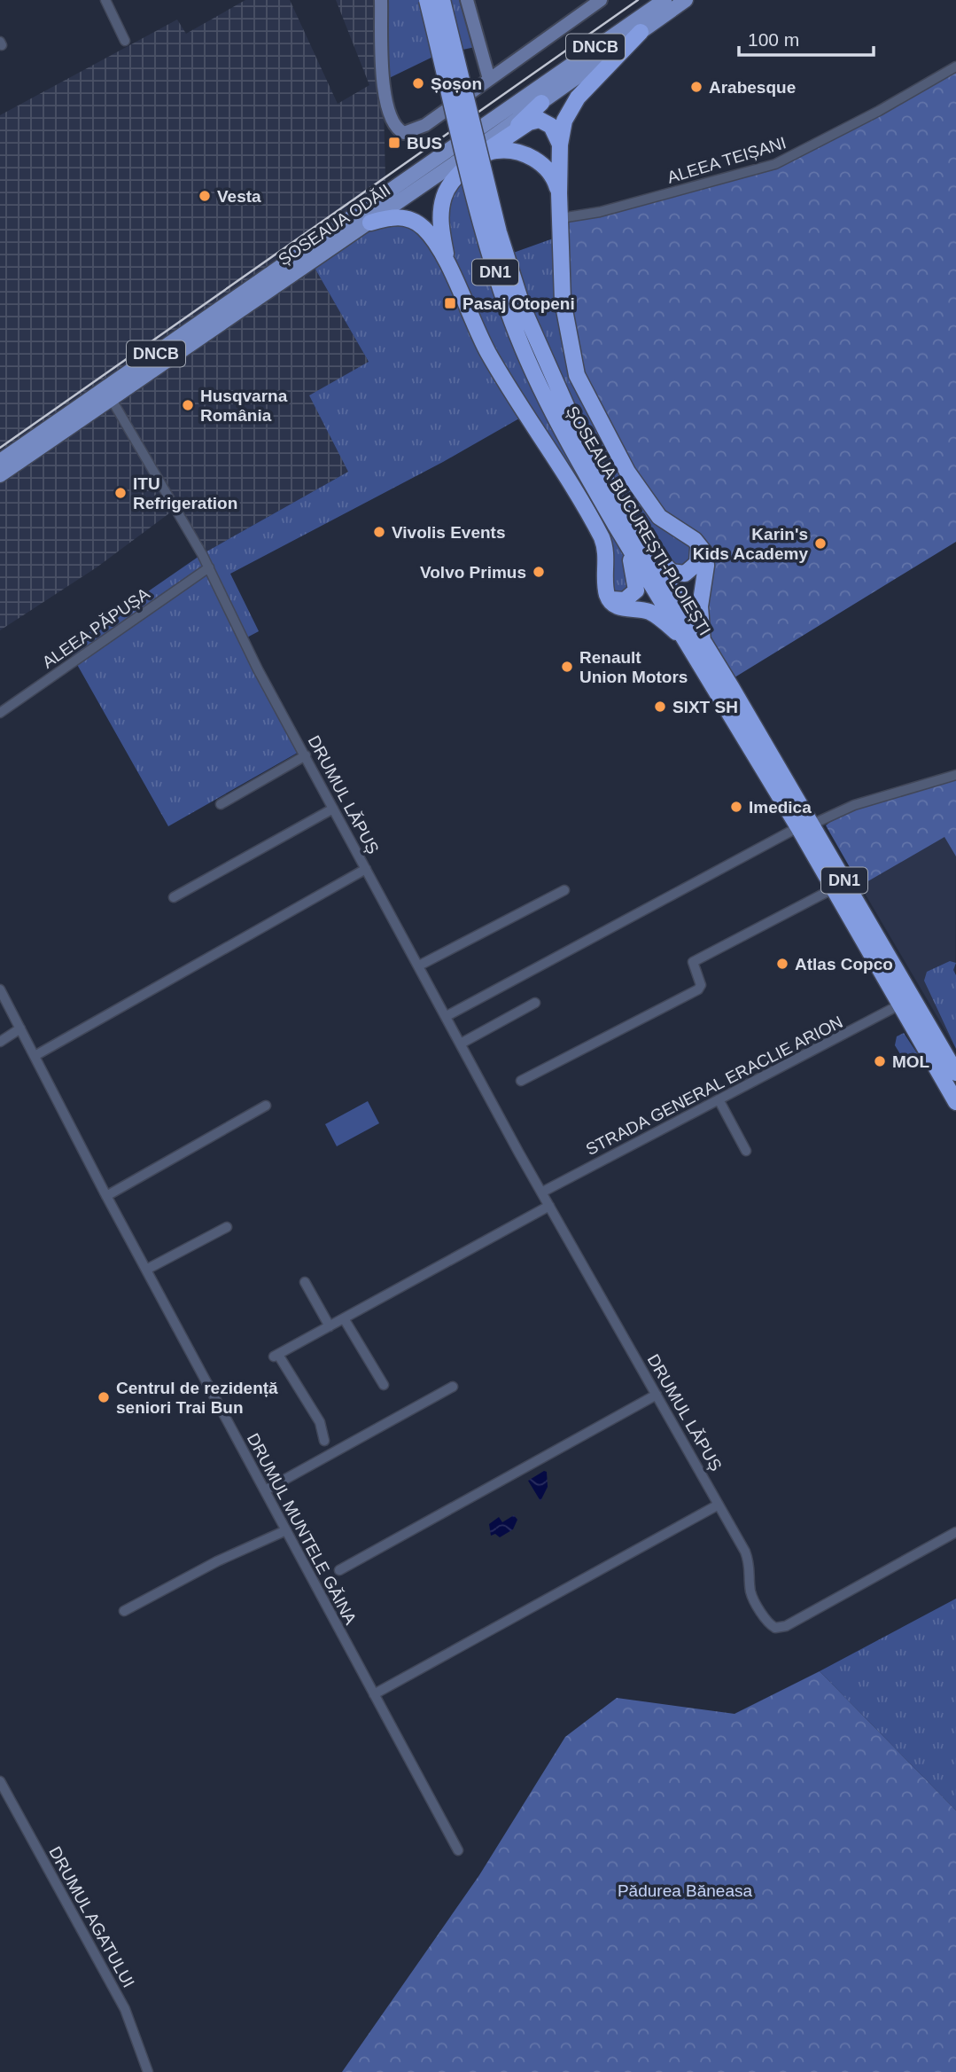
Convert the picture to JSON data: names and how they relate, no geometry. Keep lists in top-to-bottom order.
{
  "streets": {
    "highway": ["DN1", "ȘOSEAUA BUCUREȘTI-PLOIEȘTI"],
    "main road": ["DNCB", "ȘOSEAUA ODĂII"],
    "street": [
      "ALEEA TEIȘANI",
      "ALEEA PĂPUȘA",
      "DRUMUL LĂPUȘ",
      "STRADA GENERAL ERACLIE ARION",
      "DRUMUL MUNTELE GĂINA",
      "DRUMUL AGATULUI"
    ]
  },
  "crossings": [
    ["ȘOSEAUA ODĂII", "DRUMUL LĂPUȘ"],
    ["ȘOSEAUA BUCUREȘTI-PLOIEȘTI", "STRADA GENERAL ERACLIE ARION"],
    ["ALEEA PĂPUȘA", "DRUMUL LĂPUȘ"],
    ["DRUMUL LĂPUȘ", "STRADA GENERAL ERACLIE ARION"]
  ],
  "parks": ["Pădurea Băneasa"],
  "places": {
    "other": [
      "Șoșon",
      "Arabesque",
      "Vesta",
      "Husqvarna România",
      "ITU Refrigeration",
      "Vivolis Events",
      "Karin's Kids Academy",
      "Volvo Primus",
      "Renault Union Motors",
      "SIXT SH",
      "Imedica",
      "Atlas Copco",
      "MOL",
      "Centrul de rezidență seniori Trai Bun"
    ],
    "transit": ["BUS", "Pasaj Otopeni"]
  },
  "scale_bar": "100 m"
}
